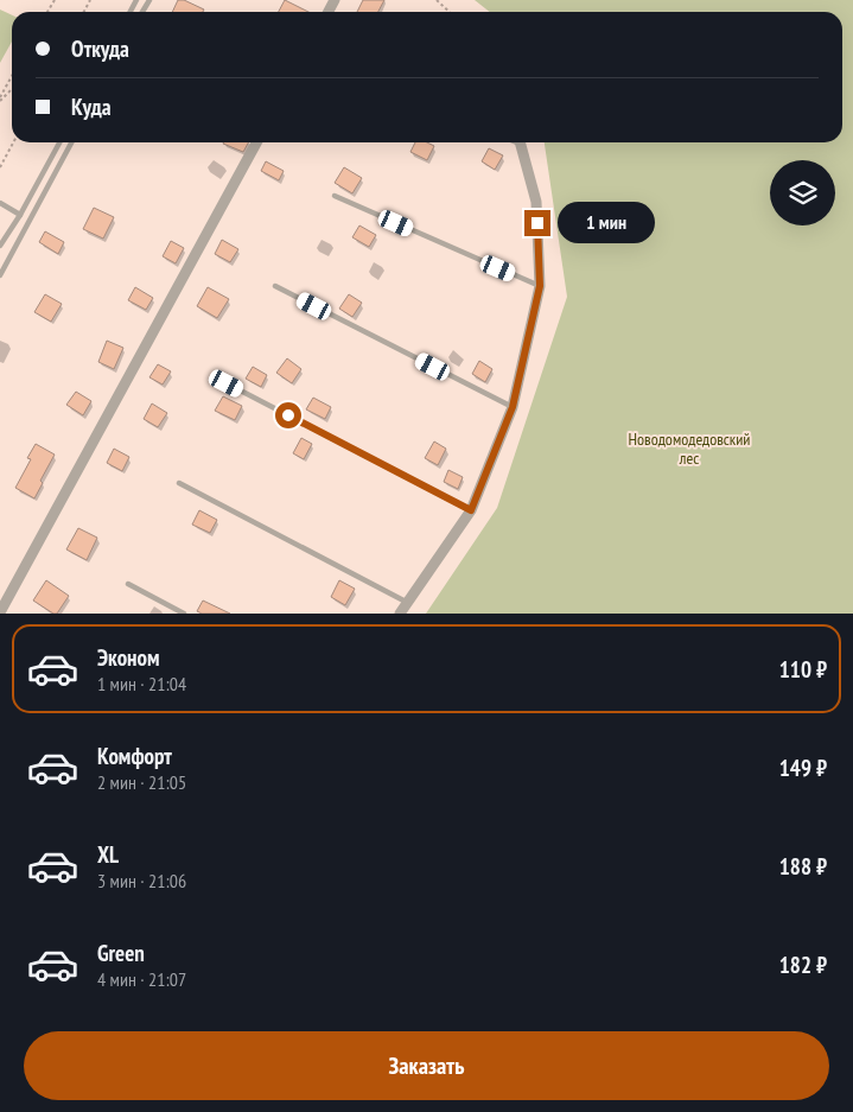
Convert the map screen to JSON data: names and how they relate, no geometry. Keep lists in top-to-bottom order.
{
  "parks": ["Новодомодедовский лес"],
  "page": {
    "banner": ["Откуда", "Куда"],
    "bubble": "1 мин",
    "list": [
      {
        "name": "Эконом",
        "note": "1 мин · 21:04",
        "value": "110 ₽"
      },
      {
        "name": "Комфорт",
        "note": "2 мин · 21:05",
        "value": "149 ₽"
      },
      {
        "name": "XL",
        "note": "3 мин · 21:06",
        "value": "188 ₽"
      },
      {
        "name": "Green",
        "note": "4 мин · 21:07",
        "value": "182 ₽"
      }
    ],
    "buttons": "Заказать"
  }
}
